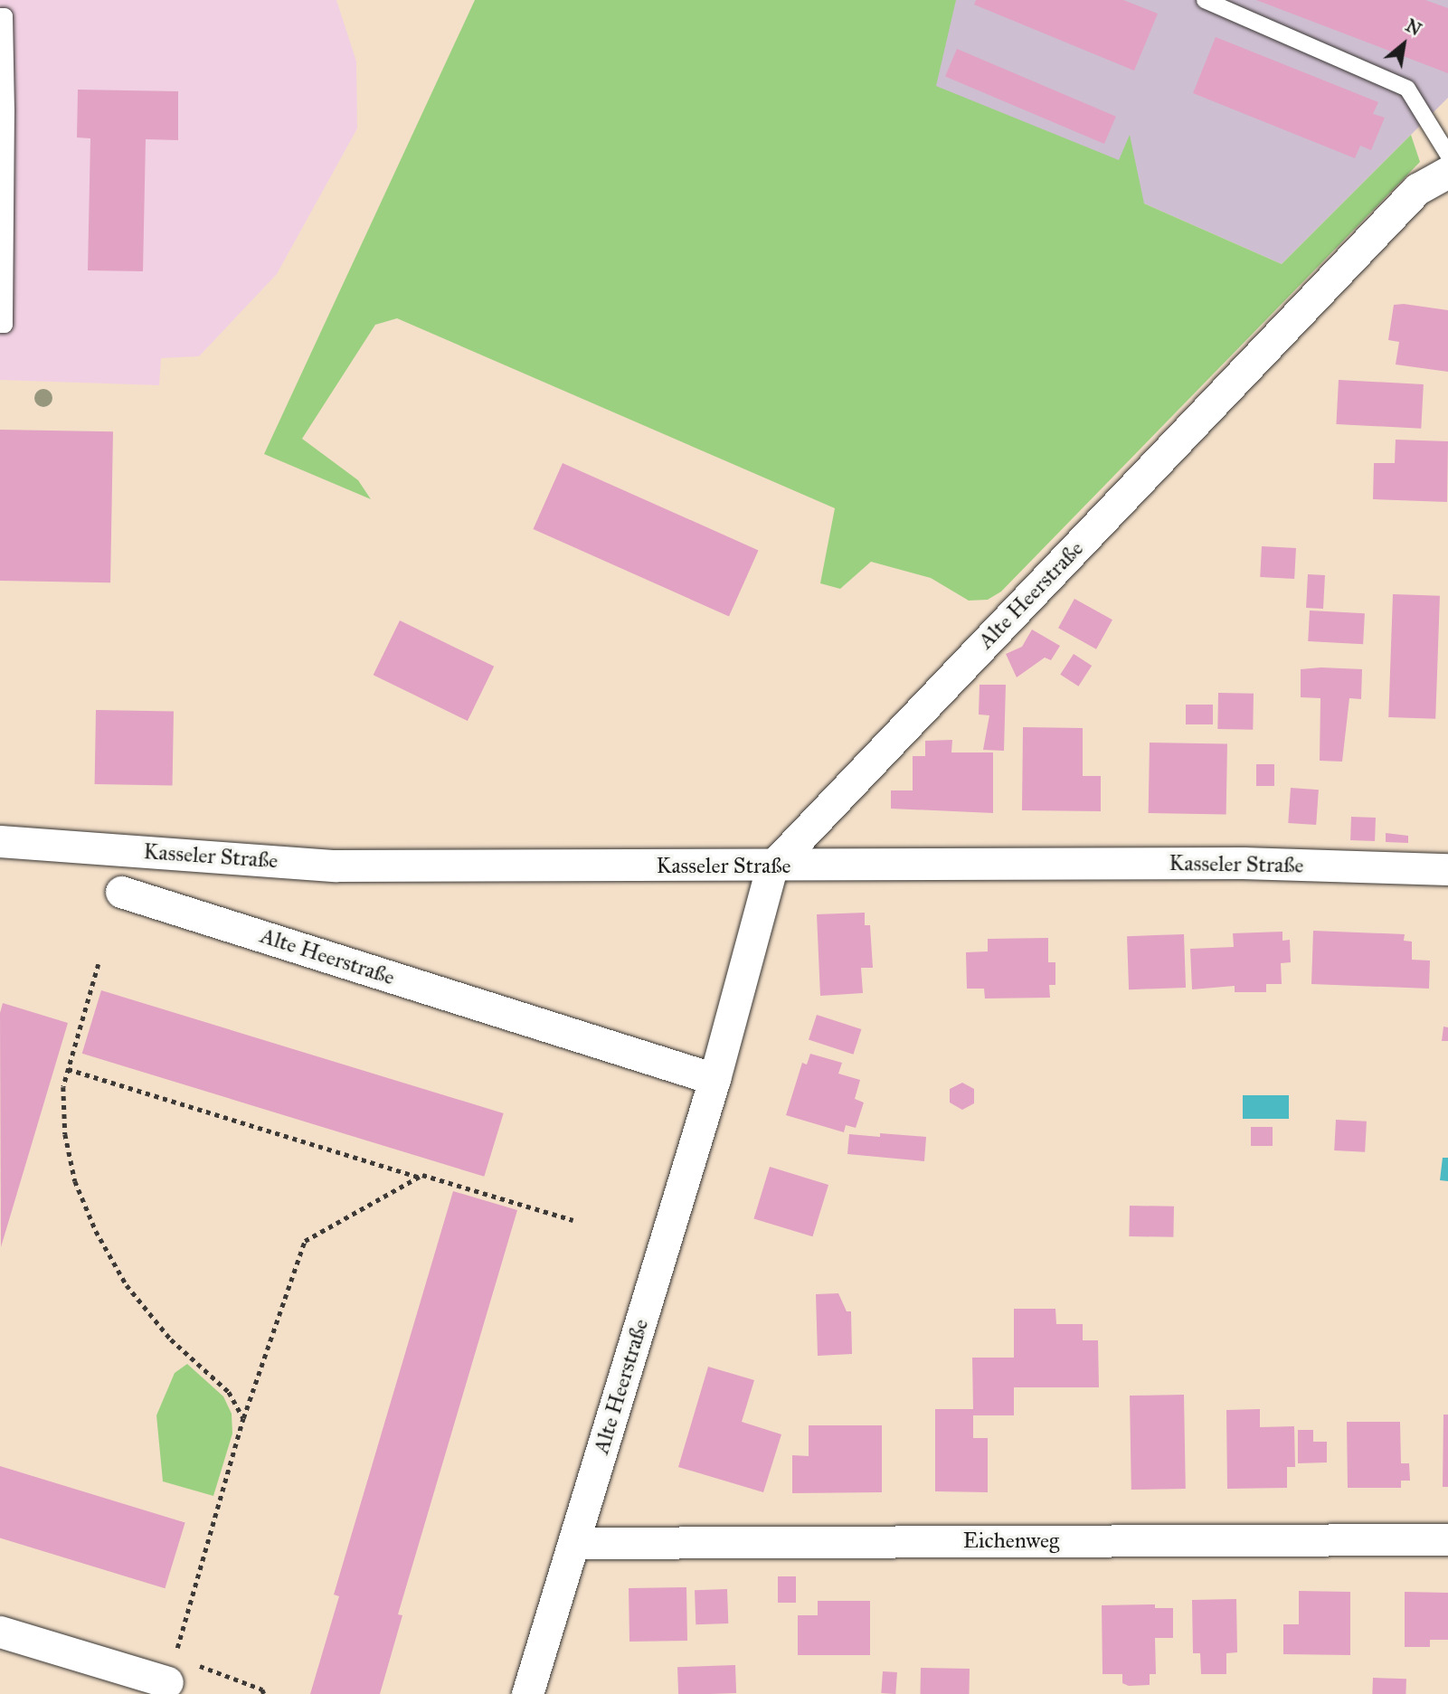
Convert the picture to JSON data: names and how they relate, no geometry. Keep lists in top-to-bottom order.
{
  "streets": {
    "street": ["Alte Heerstraße", "Kasseler Straße", "Eichenweg"]
  },
  "crossings": [
    ["Alte Heerstraße", "Kasseler Straße"],
    ["Alte Heerstraße", "Eichenweg"]
  ],
  "north": "top right"
}
